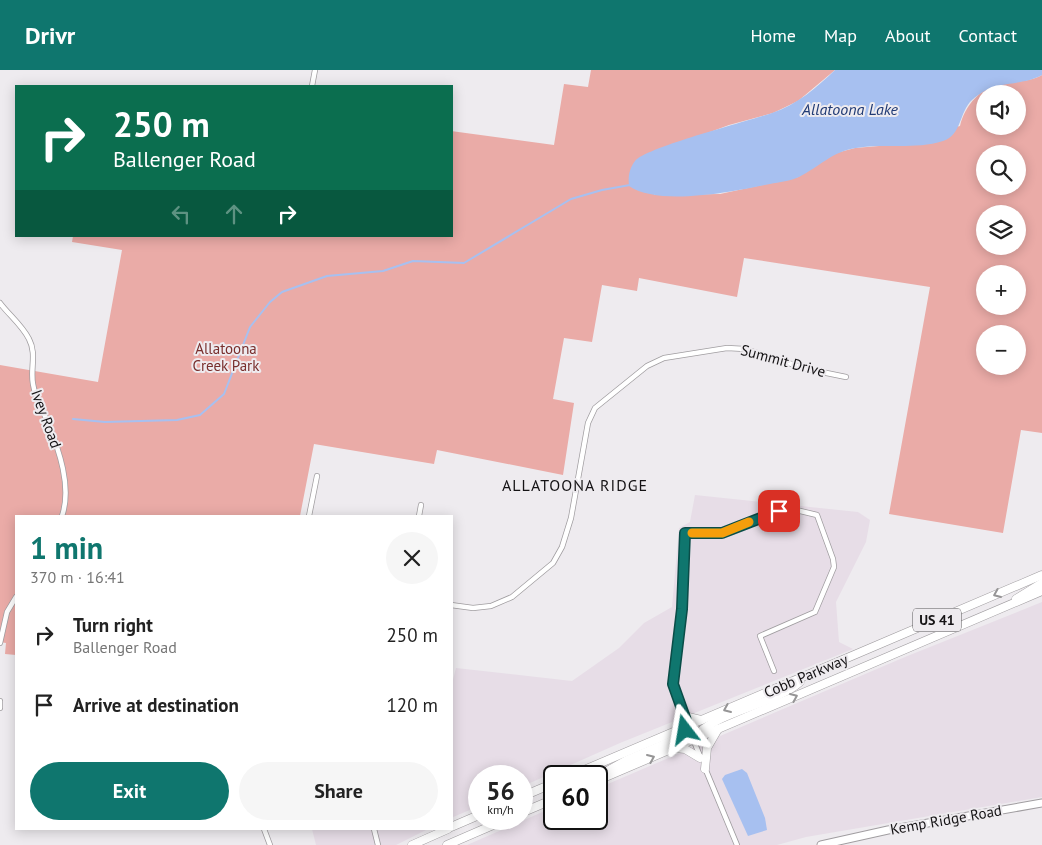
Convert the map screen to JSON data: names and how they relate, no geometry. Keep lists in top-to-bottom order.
{
  "streets": {
    "main road": ["US 41", "Cobb Parkway"],
    "street": ["Summit Drive", "Ivey Road", "Kemp Ridge Road"]
  },
  "districts": ["ALLATOONA RIDGE"],
  "water": ["Allatoona Lake"],
  "parks": ["Allatoona Creek Park"],
  "page": {
    "header": "Drivr",
    "nav": [
      "Home",
      "Map",
      "About",
      "Contact"
    ],
    "map_buttons": ["+", "−"],
    "turn": ["250 m", "Ballenger Road"],
    "heading": ["1 min", "370 m · 16:41"],
    "list": [
      {
        "name": "Turn right",
        "note": "Ballenger Road",
        "value": "250 m"
      },
      {
        "name": "Arrive at destination",
        "value": "120 m"
      }
    ],
    "buttons": ["Exit", "Share"],
    "speed": "56 km/h",
    "limit": "60"
  }
}
